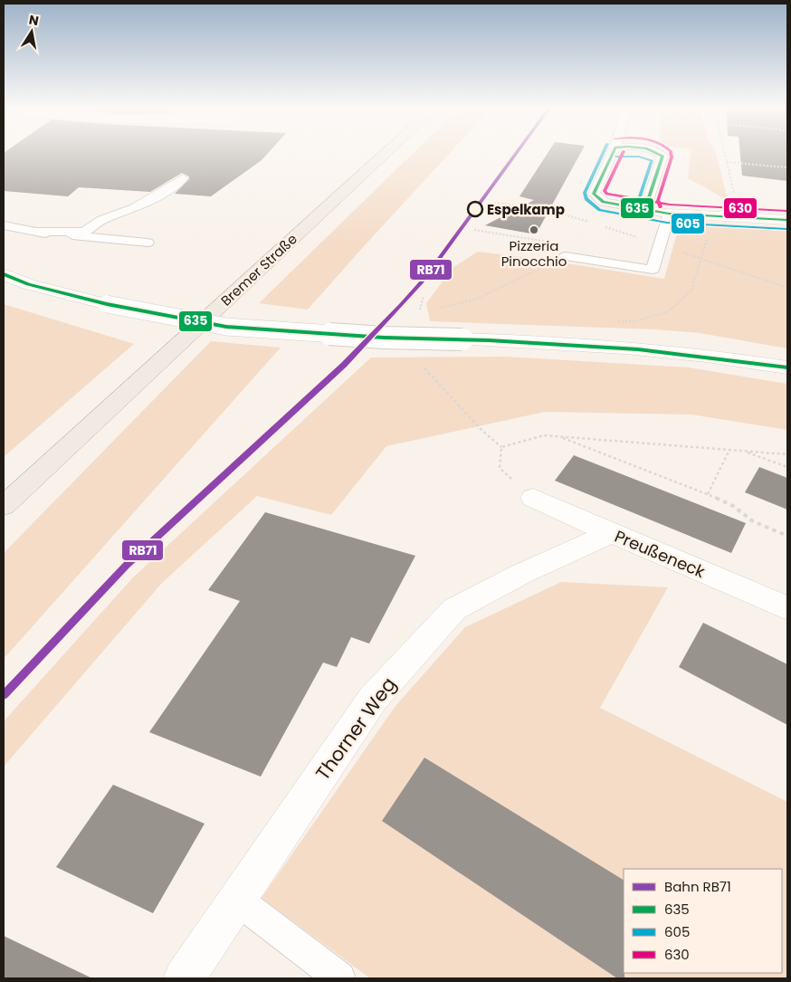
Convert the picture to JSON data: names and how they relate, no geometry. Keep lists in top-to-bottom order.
{
  "streets": {
    "main road": ["Bremer Straße"],
    "street": ["Preußeneck", "Thorner Weg"]
  },
  "crossings": [
    ["Preußeneck", "Thorner Weg"]
  ],
  "places": ["Espelkamp", "Pizzeria Pinocchio"],
  "lines": [
    "rail line RB71",
    "transit line 635",
    "transit line 605",
    "transit line 630"
  ],
  "legend": [
    "Bahn RB71",
    "635",
    "605",
    "630"
  ],
  "north": "top"
}
